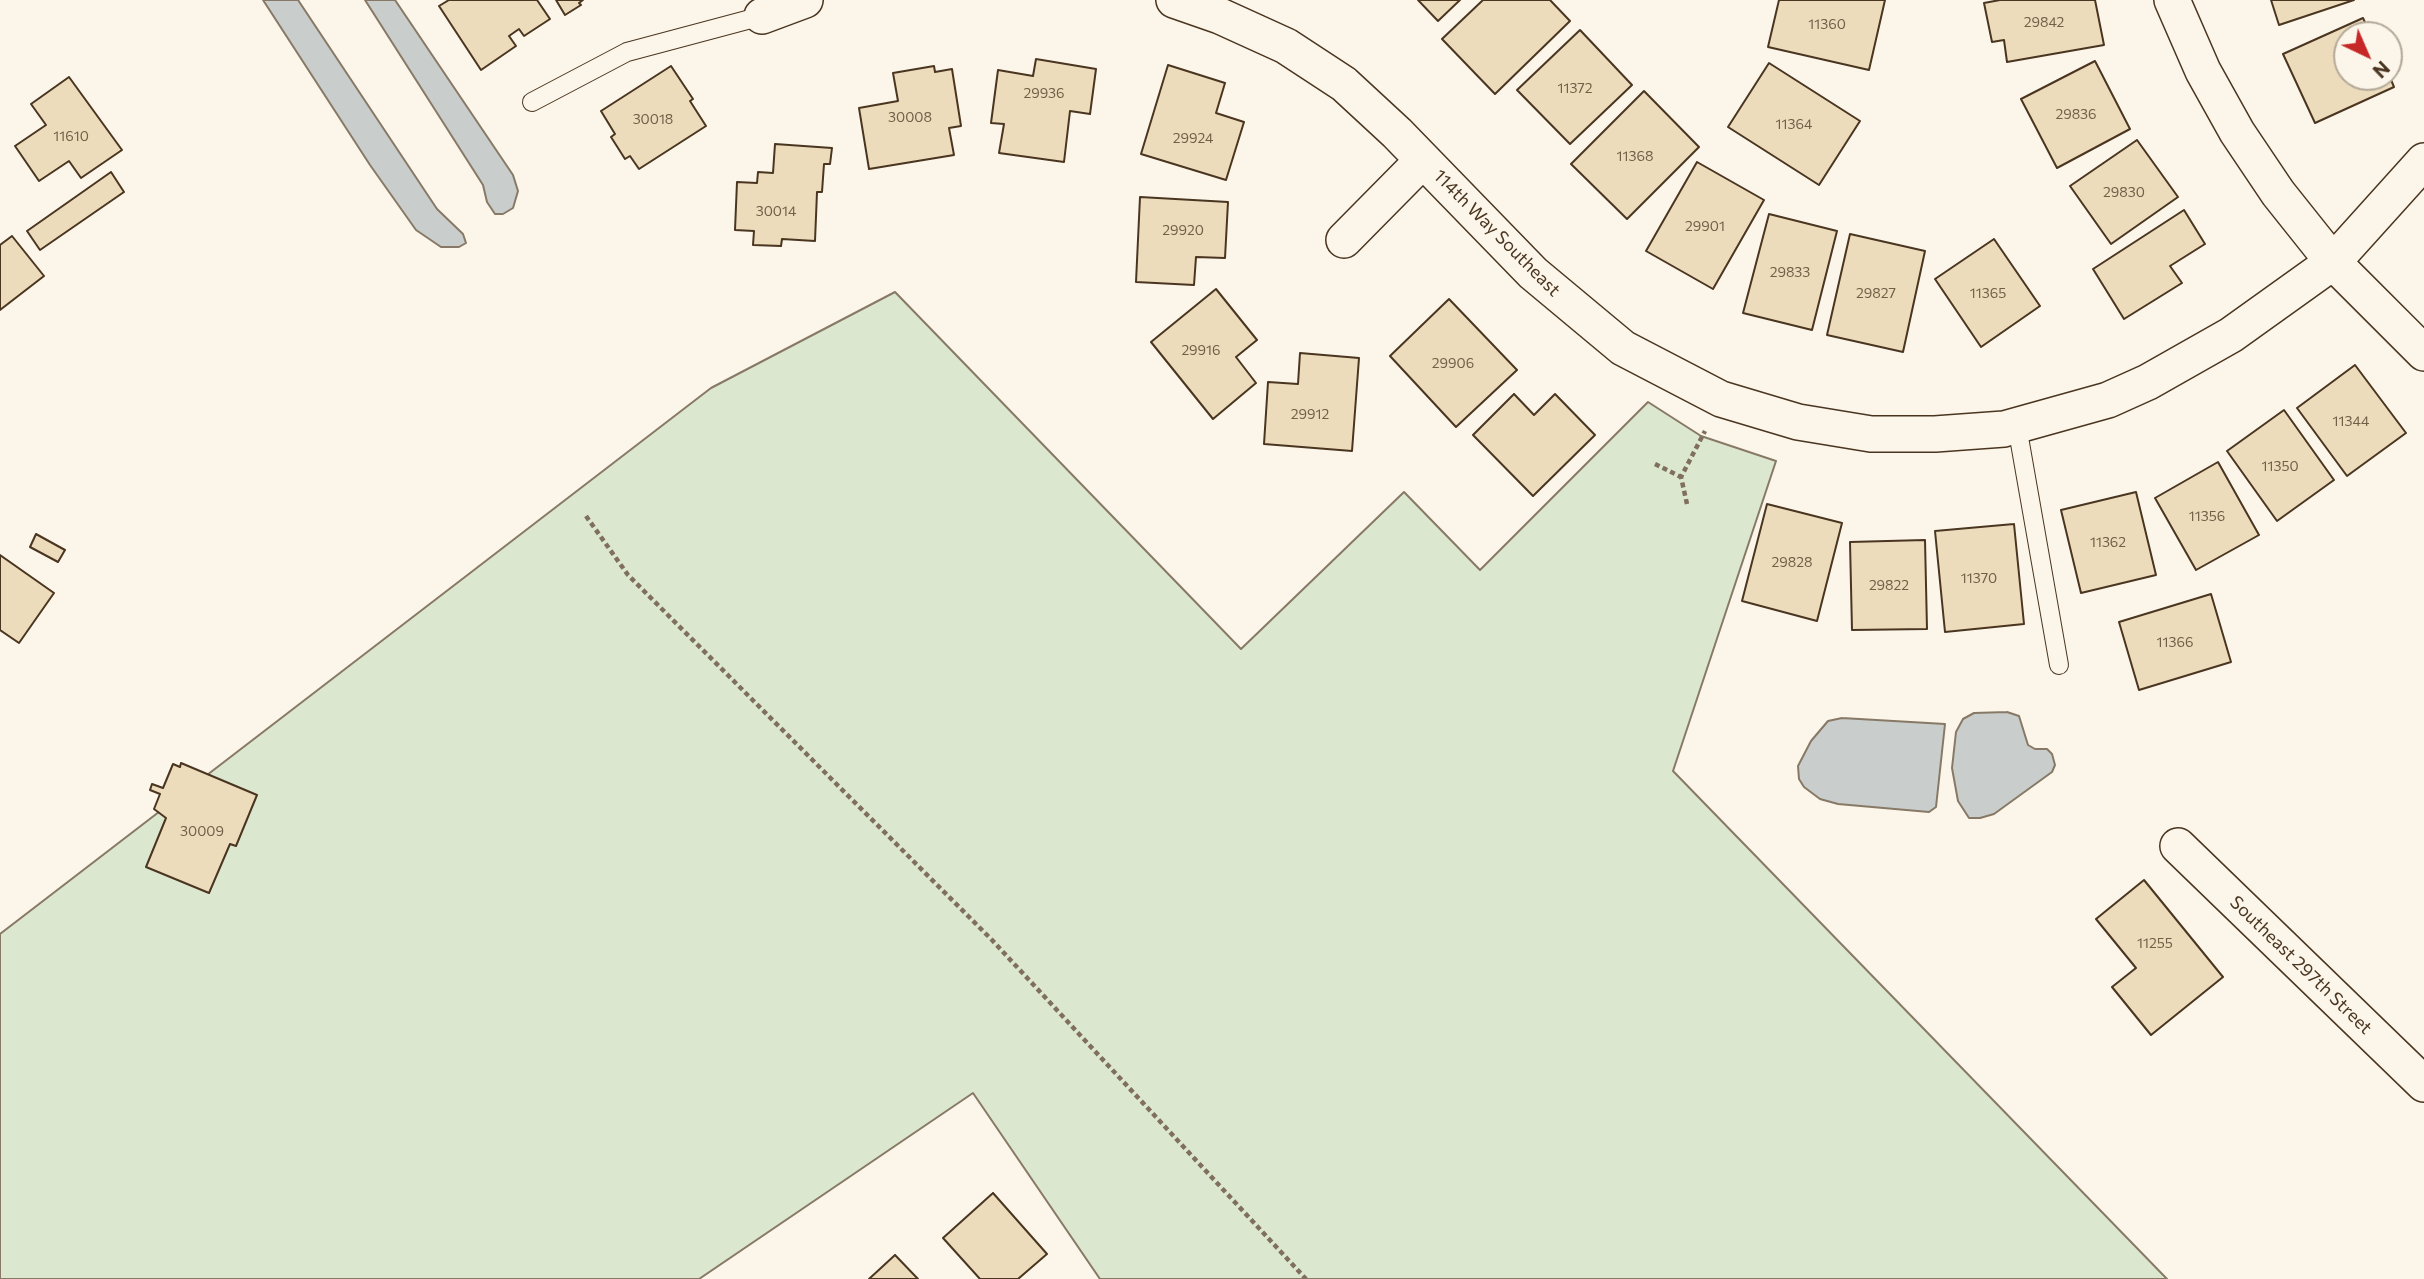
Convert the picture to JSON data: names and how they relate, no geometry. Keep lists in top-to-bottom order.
{
  "streets": {
    "street": ["114th Way Southeast", "Southeast 297th Street"]
  },
  "house_numbers": [
    "29842",
    "11360",
    "11372",
    "29936",
    "29836",
    "30008",
    "30018",
    "11364",
    "11610",
    "29924",
    "11368",
    "29830",
    "30014",
    "29901",
    "29920",
    "29833",
    "29827",
    "11365",
    "29916",
    "29906",
    "29912",
    "11344",
    "11350",
    "11356",
    "11362",
    "29828",
    "11370",
    "29822",
    "11366",
    "30009",
    "11255"
  ],
  "north": "bottom right"
}
